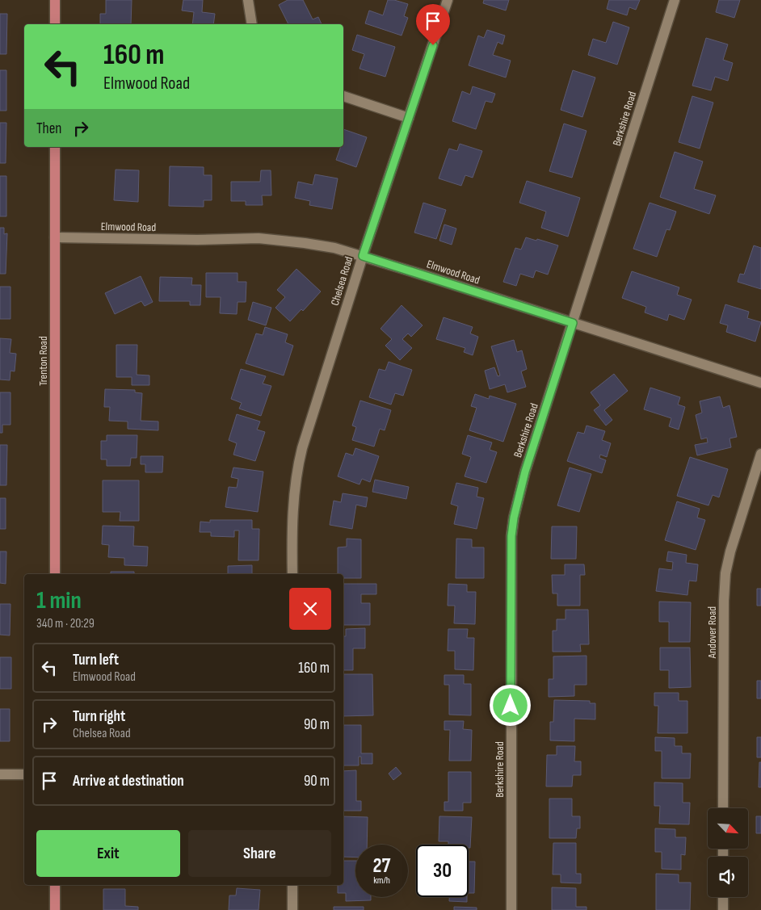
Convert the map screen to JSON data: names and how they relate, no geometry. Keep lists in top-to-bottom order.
{
  "streets": {
    "main road": ["Trenton Road"],
    "street": [
      "Berkshire Road",
      "Elmwood Road",
      "Chelsea Road",
      "Andover Road"
    ]
  },
  "crossings": [
    ["Berkshire Road", "Elmwood Road"],
    ["Elmwood Road", "Chelsea Road"],
    ["Elmwood Road", "Trenton Road"]
  ],
  "north": "bottom right",
  "page": {
    "turn": ["160 m", "Elmwood Road"],
    "then": "Then",
    "heading": ["1 min", "340 m · 20:29"],
    "list": [
      {
        "name": "Turn left",
        "note": "Elmwood Road",
        "value": "160 m"
      },
      {
        "name": "Turn right",
        "note": "Chelsea Road",
        "value": "90 m"
      },
      {
        "name": "Arrive at destination",
        "value": "90 m"
      }
    ],
    "buttons": ["Exit", "Share"],
    "speed": "27 km/h",
    "limit": "30"
  }
}
